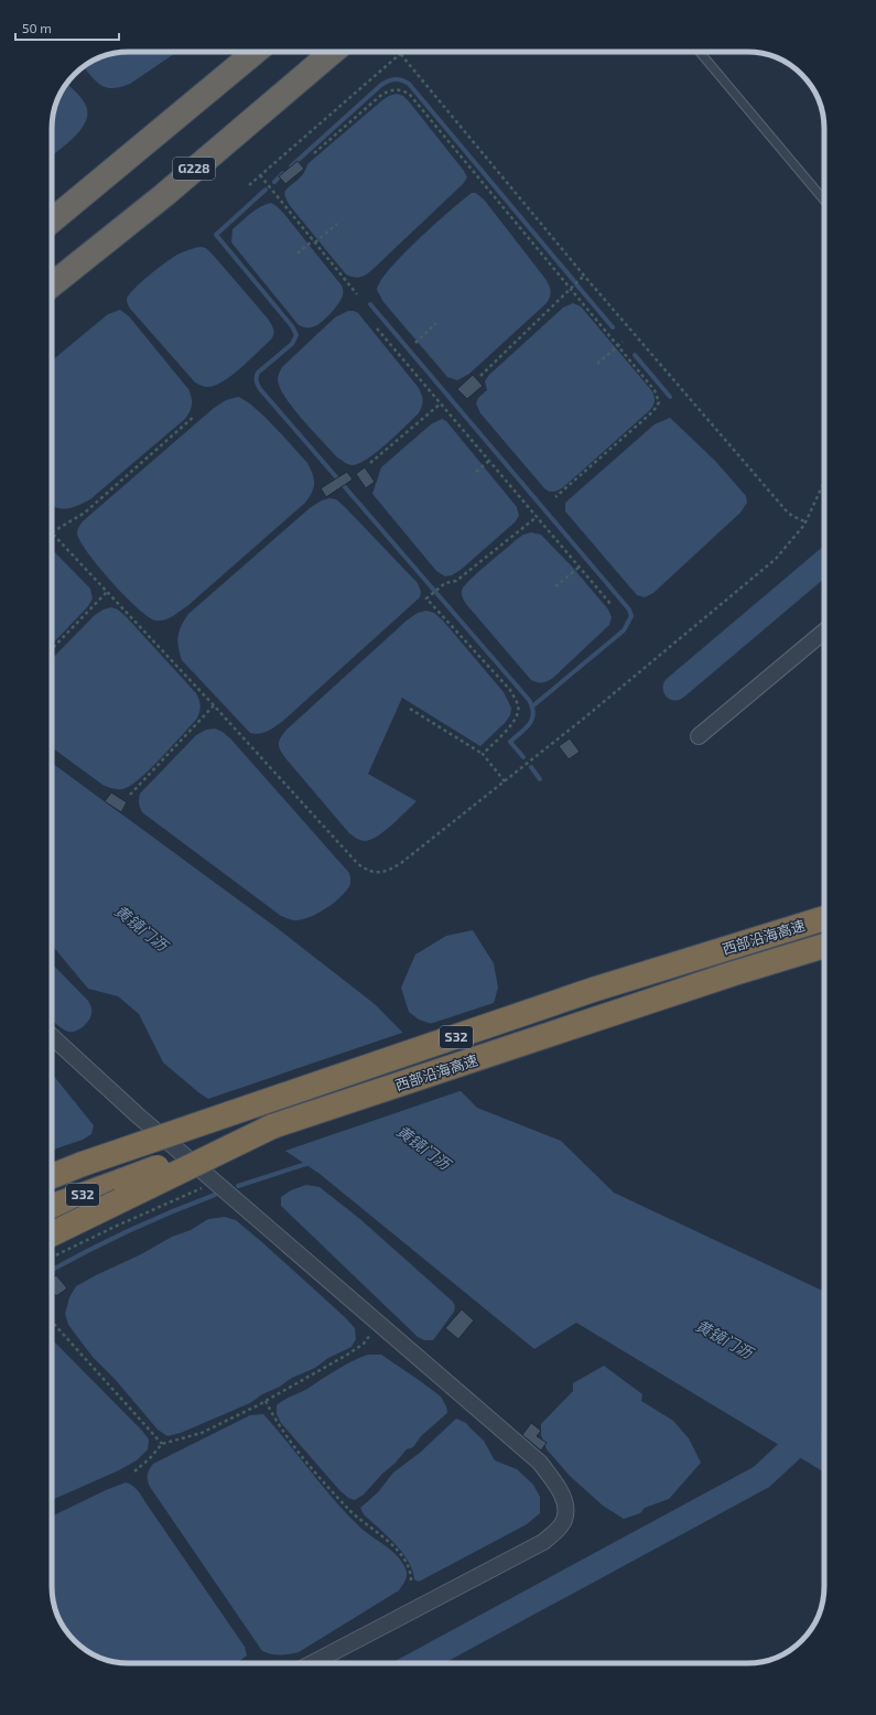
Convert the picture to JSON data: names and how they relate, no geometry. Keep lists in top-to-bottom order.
{
  "streets": {
    "highway": ["G228", "西部沿海高速", "S32"]
  },
  "water": ["黄镜门沥"],
  "scale_bar": "50 m"
}
